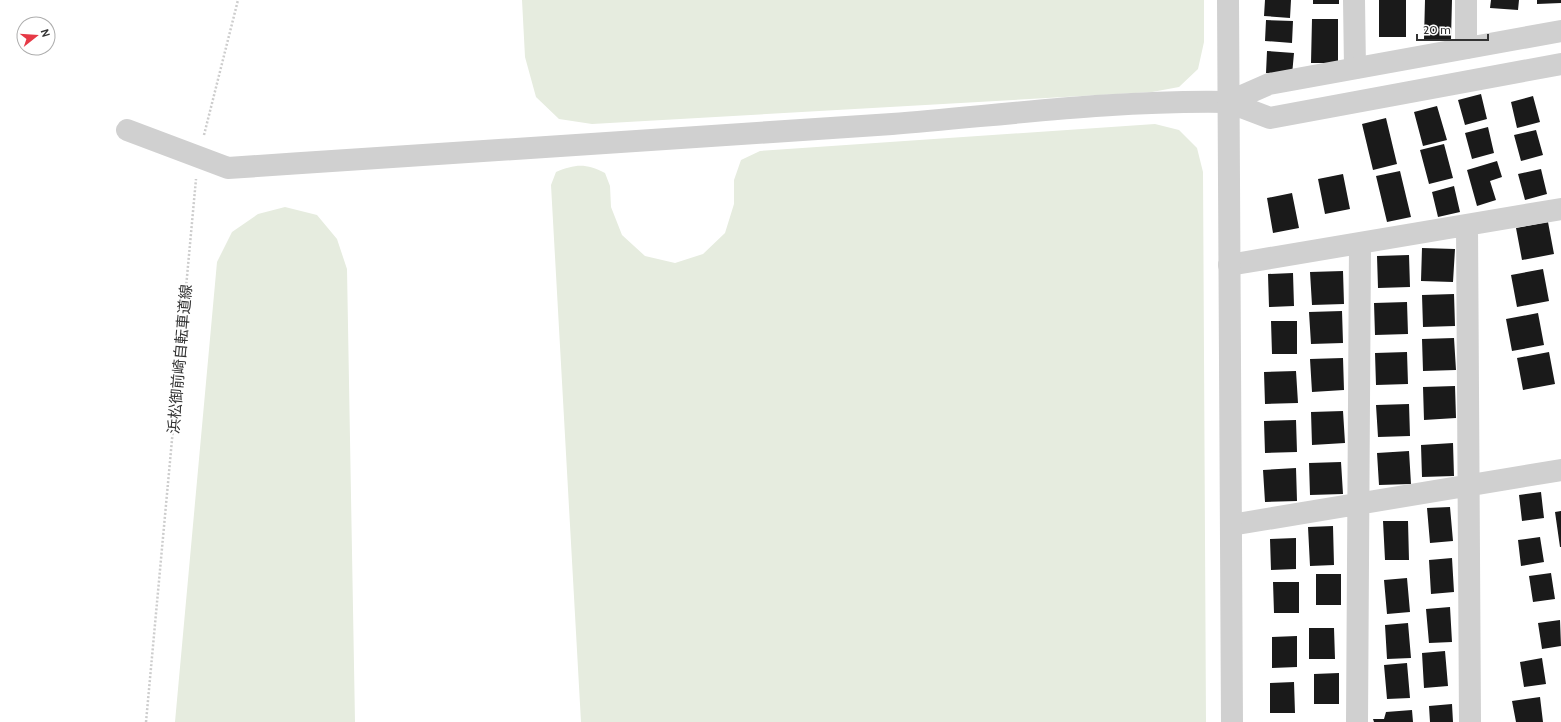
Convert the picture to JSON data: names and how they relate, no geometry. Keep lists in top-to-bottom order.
{
  "streets": {
    "path": ["浜松御前崎自転車道線"]
  },
  "scale_bar": "20 m",
  "north": "right"
}
